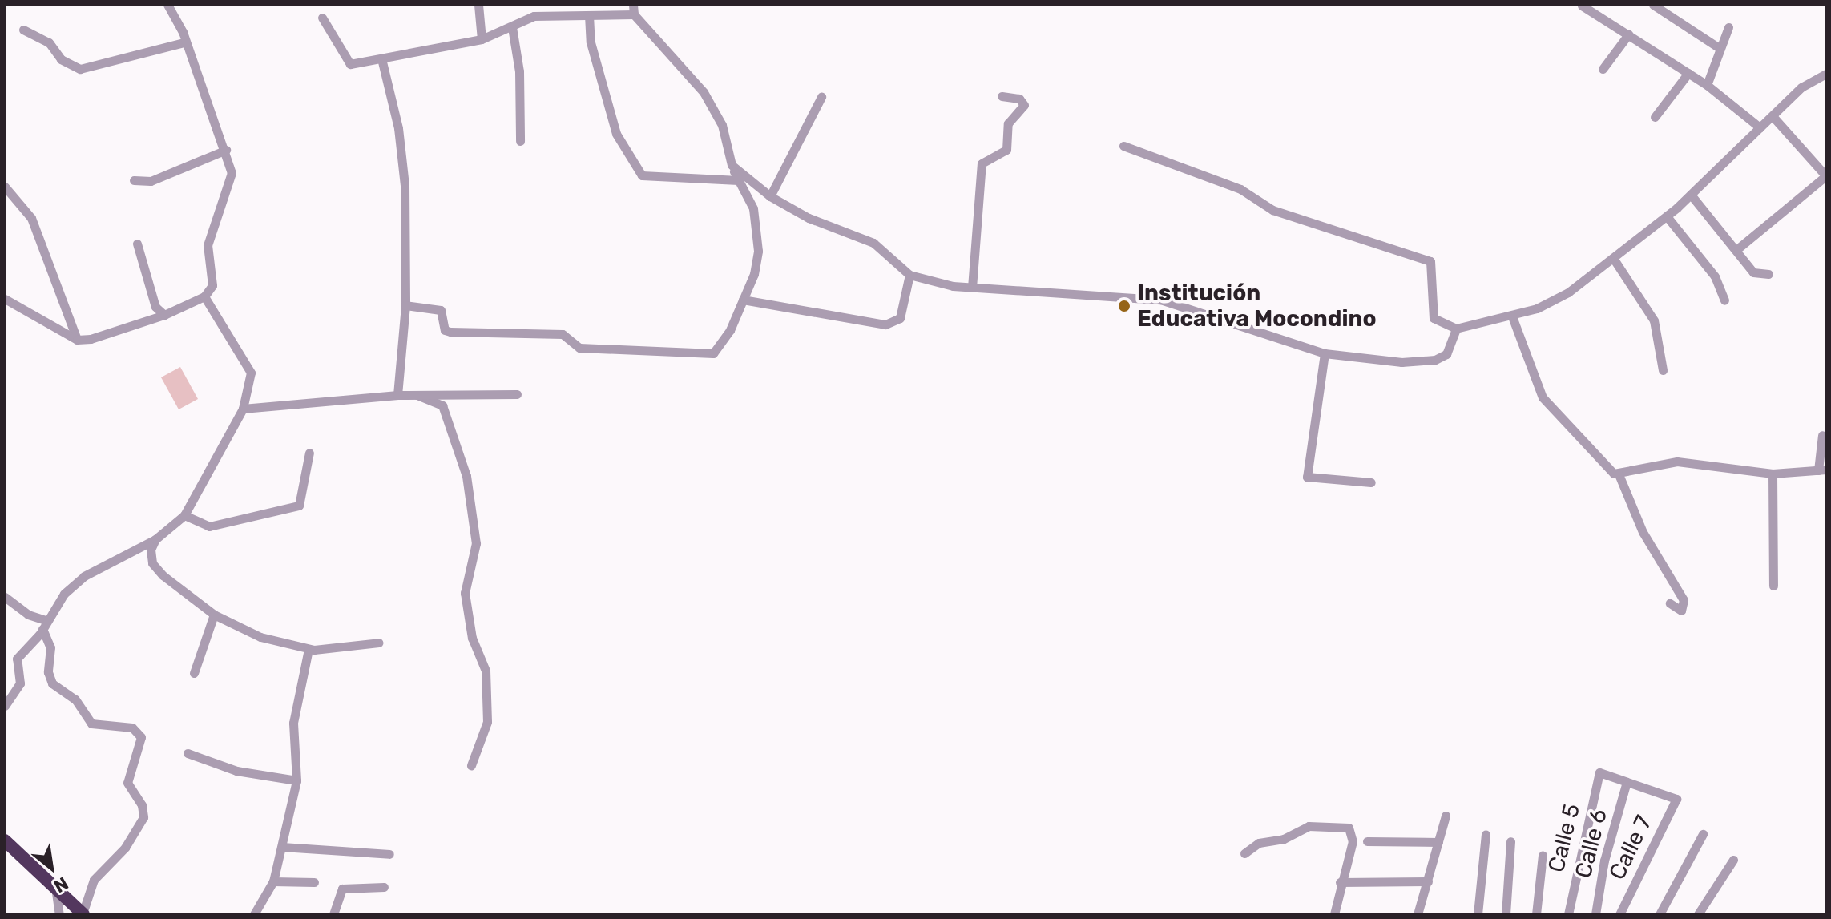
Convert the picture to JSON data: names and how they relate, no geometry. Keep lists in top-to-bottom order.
{
  "streets": {
    "street": ["Calle 5", "Calle 6", "Calle 7"]
  },
  "crossings": [
    ["Calle 5", "Calle 6"],
    ["Calle 5", "Calle 7"],
    ["Calle 6", "Calle 7"]
  ],
  "places": ["Institución Educativa Mocondino"],
  "north": "bottom right"
}
